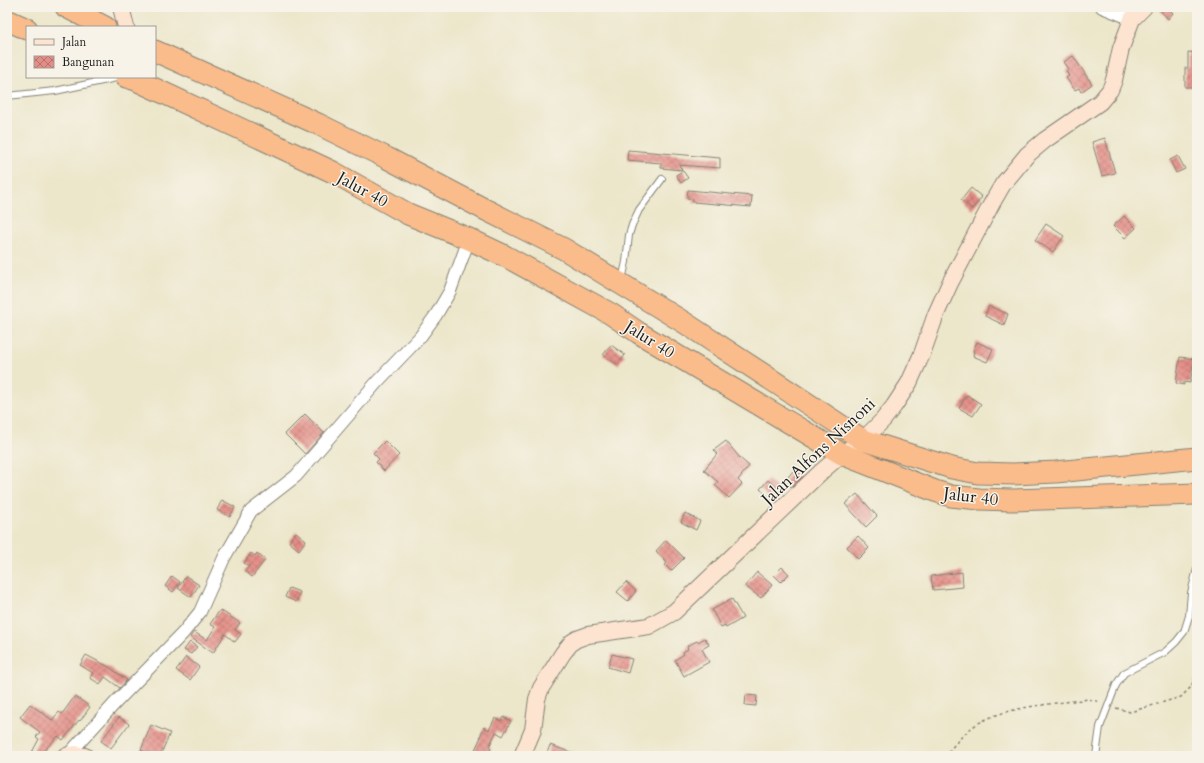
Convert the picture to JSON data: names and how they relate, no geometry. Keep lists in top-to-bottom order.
{
  "streets": {
    "highway": ["Jalur 40"],
    "main road": ["Jalan Alfons Nisnoni"]
  },
  "crossings": [
    ["Jalur 40", "Jalan Alfons Nisnoni"]
  ],
  "legend": ["Jalan", "Bangunan"]
}
